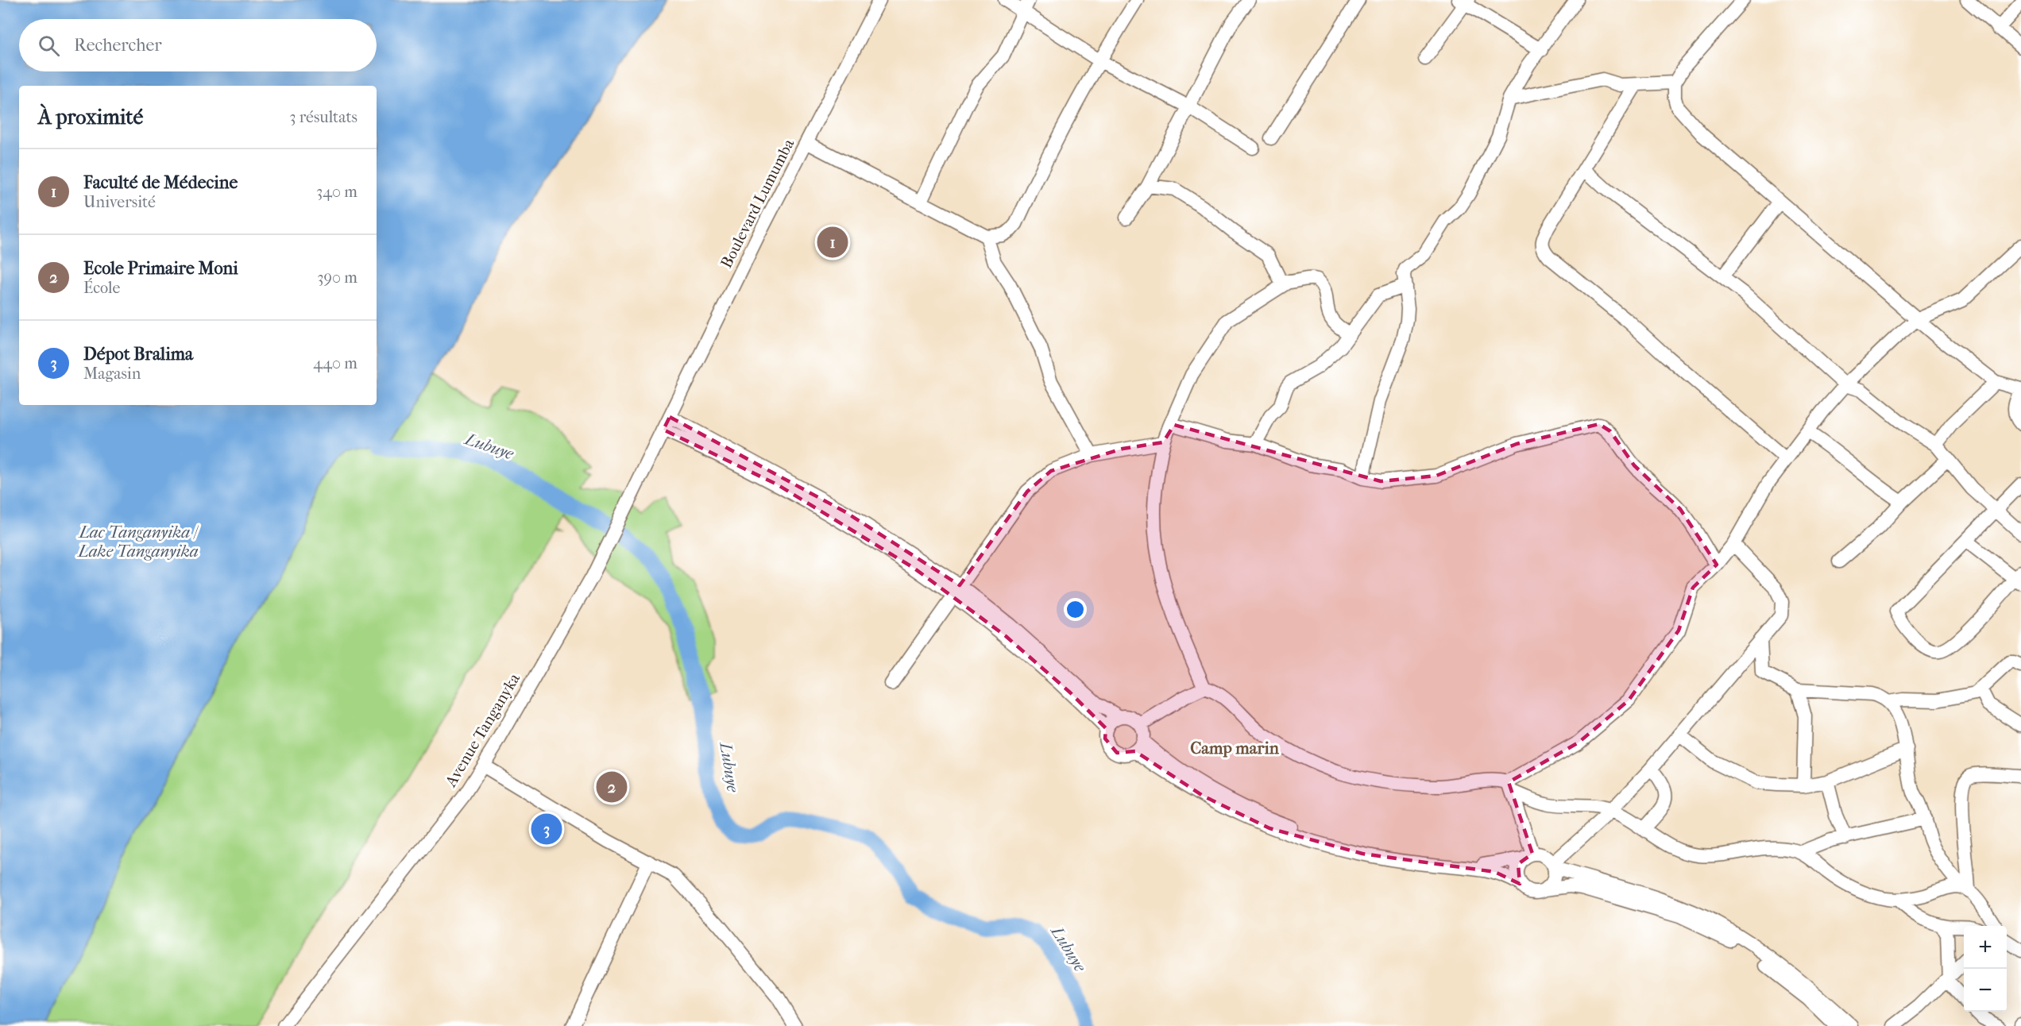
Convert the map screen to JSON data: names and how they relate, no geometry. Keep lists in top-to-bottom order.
{
  "streets": {
    "street": ["Boulevard Lumumba", "Avenue Tanganyka"]
  },
  "crossings": [
    ["Boulevard Lumumba", "Avenue Tanganyka"]
  ],
  "districts": ["Camp marin"],
  "water": ["Lubuye", "Lac Tanganyika / Lake Tanganyika"],
  "page": {
    "search": "Rechercher",
    "heading": ["À proximité", "3 résultats"],
    "list": [
      {
        "mark": "1",
        "name": "Faculté de Médecine",
        "note": "Université",
        "value": "340 m"
      },
      {
        "mark": "2",
        "name": "Ecole Primaire Moni",
        "note": "École",
        "value": "390 m"
      },
      {
        "mark": "3",
        "name": "Dépot Bralima",
        "note": "Magasin",
        "value": "440 m"
      }
    ],
    "pins": ["1", "2", "3"],
    "map_buttons": ["+", "−"]
  }
}
